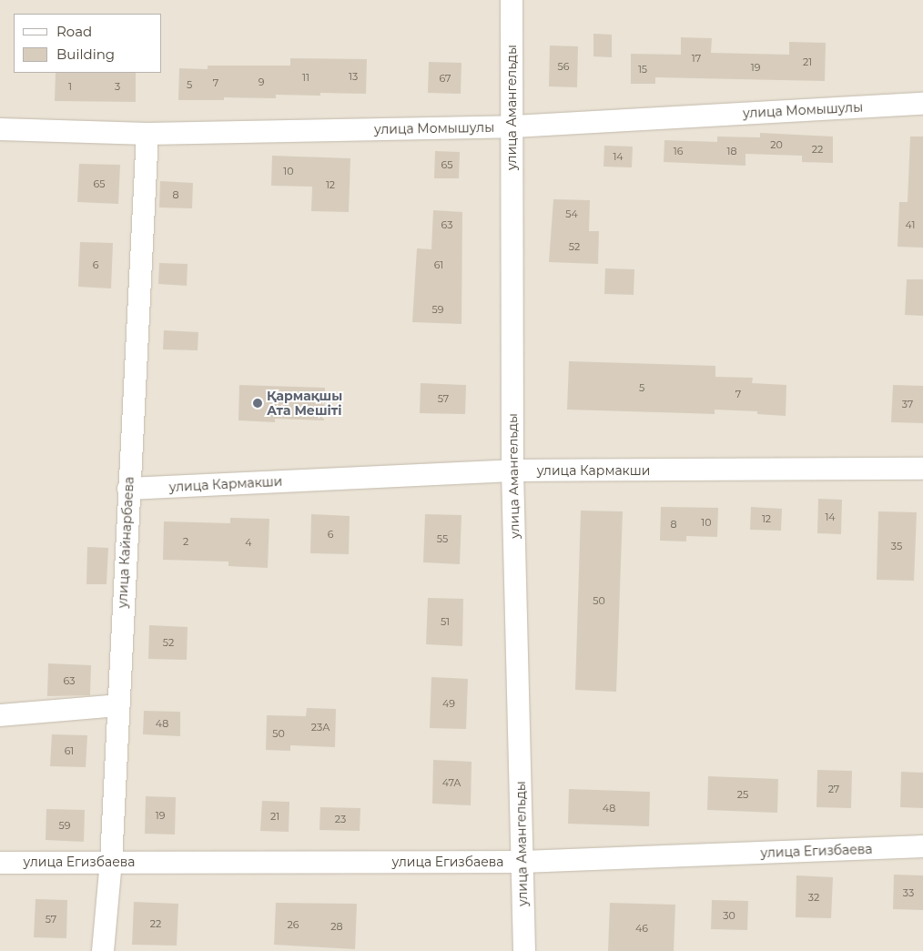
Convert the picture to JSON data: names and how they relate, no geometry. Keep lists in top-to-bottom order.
{
  "streets": {
    "street": [
      "улица Амангельды",
      "улица Момышулы",
      "улица Кармакши",
      "улица Кайнарбаева",
      "улица Егизбаева"
    ]
  },
  "crossings": [
    ["улица Амангельды", "улица Момышулы"],
    ["улица Амангельды", "улица Кармакши"],
    ["улица Амангельды", "улица Егизбаева"],
    ["улица Момышулы", "улица Кайнарбаева"],
    ["улица Кармакши", "улица Кайнарбаева"],
    ["улица Кайнарбаева", "улица Егизбаева"]
  ],
  "places": ["Қармақшы Ата Мешіті"],
  "house_numbers": [
    "17",
    "21",
    "56",
    "19",
    "15",
    "13",
    "11",
    "67",
    "9",
    "7",
    "5",
    "1",
    "3",
    "20",
    "22",
    "16",
    "18",
    "14",
    "65",
    "10",
    "65",
    "12",
    "8",
    "54",
    "63",
    "41",
    "52",
    "6",
    "61",
    "59",
    "5",
    "7",
    "57",
    "37",
    "14",
    "12",
    "10",
    "8",
    "6",
    "55",
    "2",
    "4",
    "35",
    "50",
    "51",
    "52",
    "63",
    "49",
    "48",
    "23А",
    "50",
    "61",
    "47А",
    "27",
    "25",
    "48",
    "19",
    "21",
    "23",
    "59",
    "33",
    "32",
    "30",
    "57",
    "22",
    "26",
    "28",
    "46"
  ],
  "legend": ["Road", "Building"]
}
